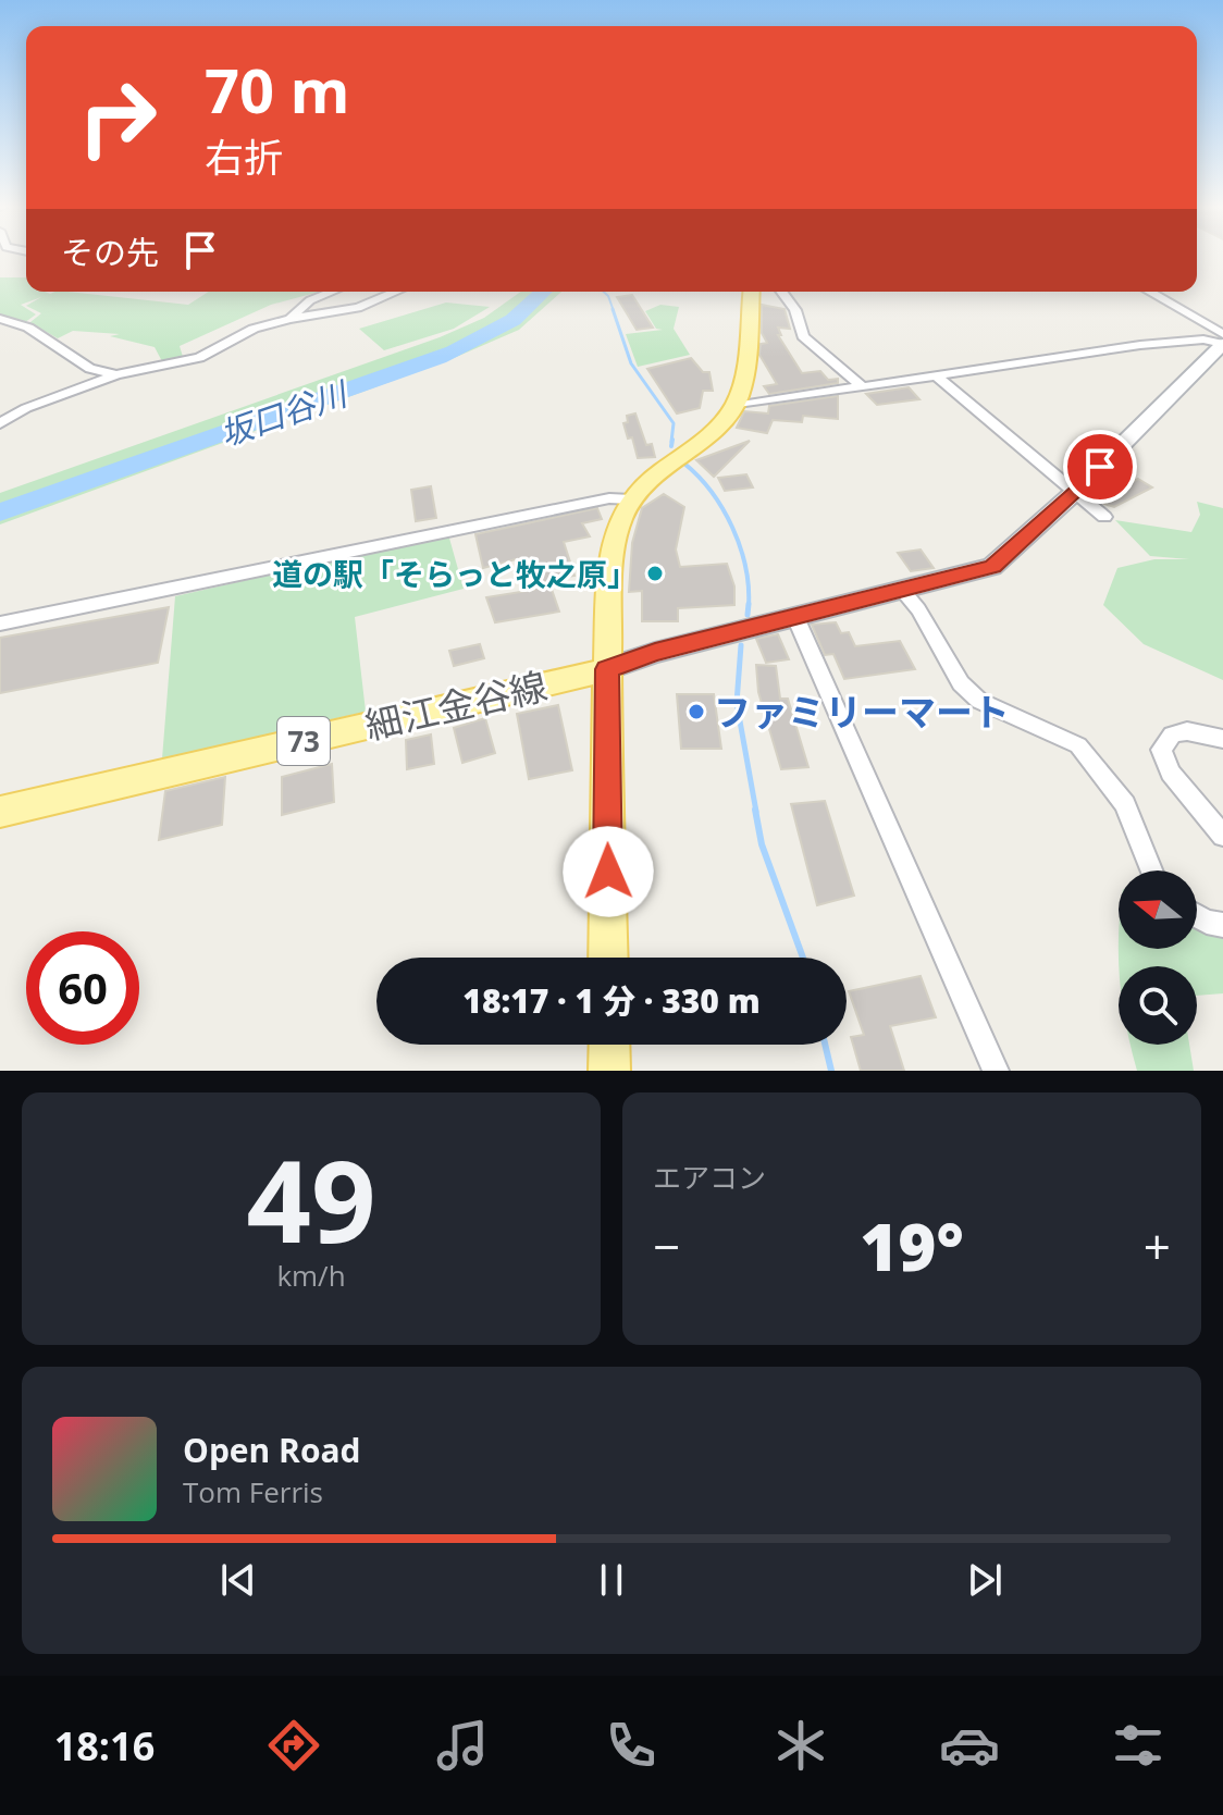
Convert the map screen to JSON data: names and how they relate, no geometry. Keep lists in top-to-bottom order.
{
  "streets": {
    "main road": ["細江金谷線", "73"]
  },
  "water": ["坂口谷川"],
  "places": ["道の駅「そらっと牧之原」", "ファミリーマート"],
  "north": "left",
  "page": {
    "turn": ["70 m", "右折"],
    "then": "その先",
    "limit": "60",
    "trip": "18:17 · 1 分 · 330 m",
    "tile": [
      ["49", "km/h"],
      "エアコン"
    ],
    "heat": ["−", "19°", "+"],
    "song": ["Open Road", "Tom Ferris"],
    "tabs": "18:16"
  }
}
